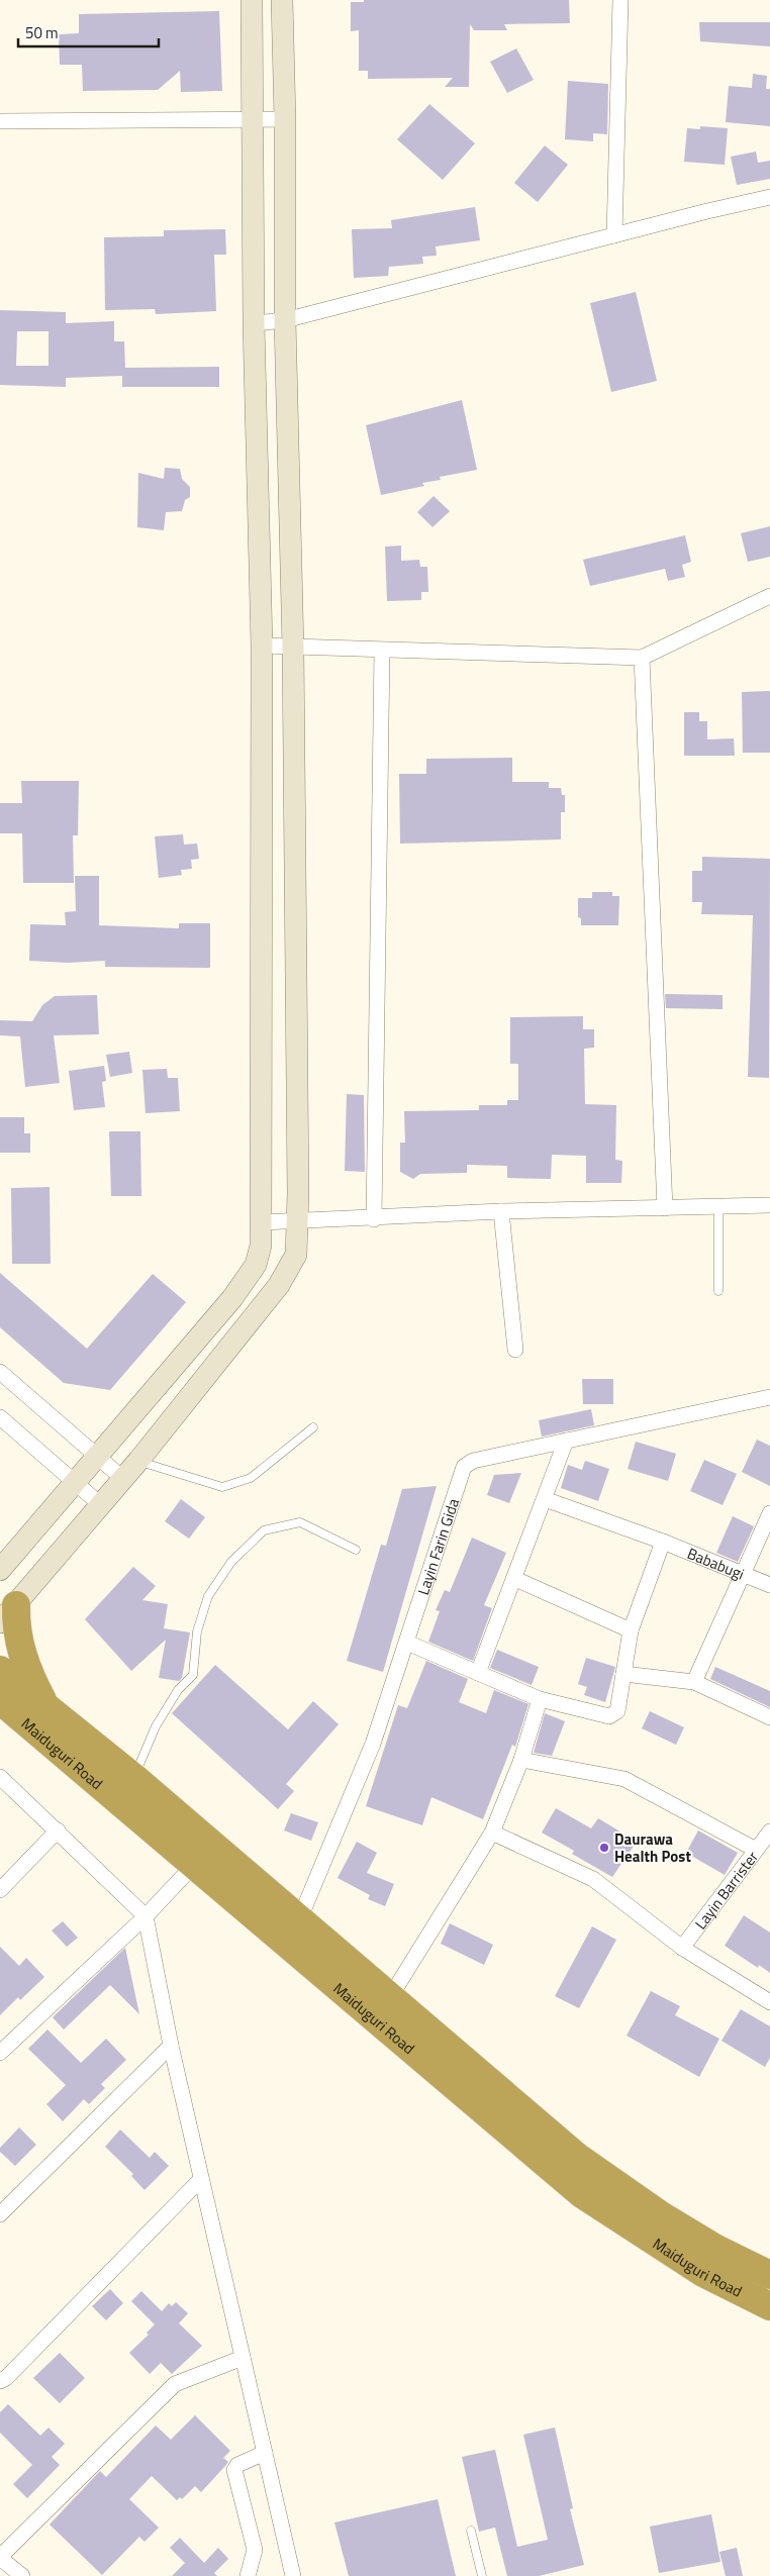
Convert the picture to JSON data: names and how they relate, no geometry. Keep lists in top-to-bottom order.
{
  "streets": {
    "highway": ["Maiduguri Road"],
    "street": ["Layin Farin Gida", "Bababugi", "Layin Barrister"]
  },
  "crossings": [
    ["Layin Farin Gida", "Maiduguri Road"]
  ],
  "places": ["Daurawa Health Post"],
  "scale_bar": "50 m"
}
